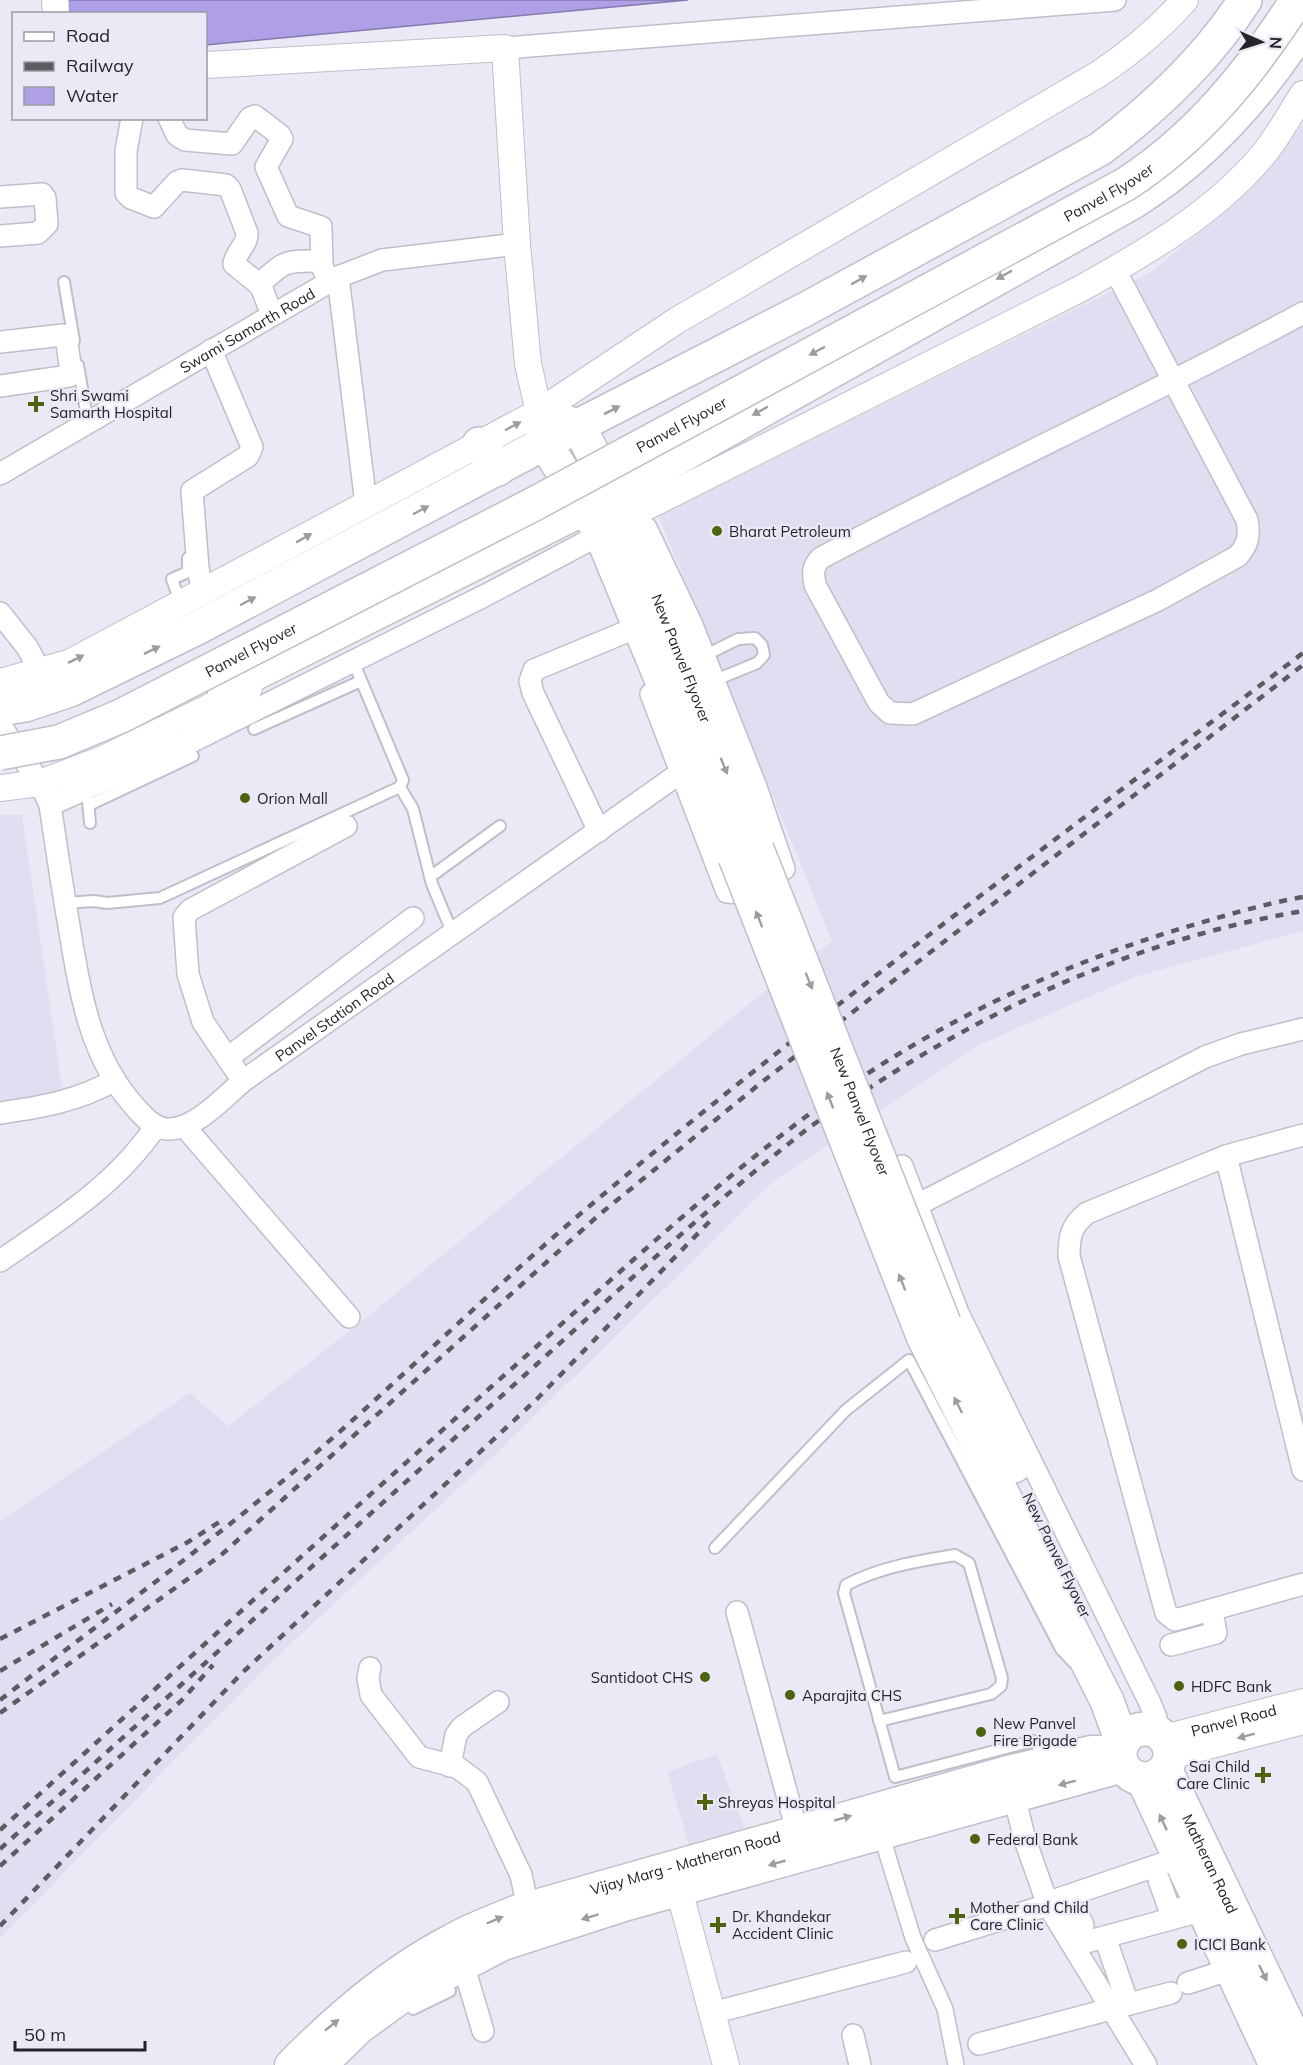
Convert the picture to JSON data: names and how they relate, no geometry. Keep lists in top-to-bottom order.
{
  "streets": {
    "main road": [
      "Panvel Flyover",
      "New Panvel Flyover",
      "Vijay Marg - Matheran Road",
      "Matheran Road"
    ],
    "street": ["Swami Samarth Road", "Panvel Station Road", "Panvel Road"]
  },
  "crossings": [
    ["New Panvel Flyover", "Panvel Road"],
    ["New Panvel Flyover", "Vijay Marg - Matheran Road"],
    ["New Panvel Flyover", "Matheran Road"],
    ["Panvel Road", "Vijay Marg - Matheran Road"],
    ["Panvel Road", "Matheran Road"],
    ["Vijay Marg - Matheran Road", "Matheran Road"]
  ],
  "places": {
    "health": [
      "Shri Swami Samarth Hospital",
      "Sai Child Care Clinic",
      "Shreyas Hospital",
      "Mother and Child Care Clinic",
      "Dr. Khandekar Accident Clinic"
    ],
    "other": [
      "Bharat Petroleum",
      "Orion Mall",
      "Santidoot CHS",
      "HDFC Bank",
      "Aparajita CHS",
      "New Panvel Fire Brigade",
      "Federal Bank",
      "ICICI Bank"
    ]
  },
  "legend": ["Road", "Railway", "Water"],
  "scale_bar": "50 m",
  "north": "right"
}
